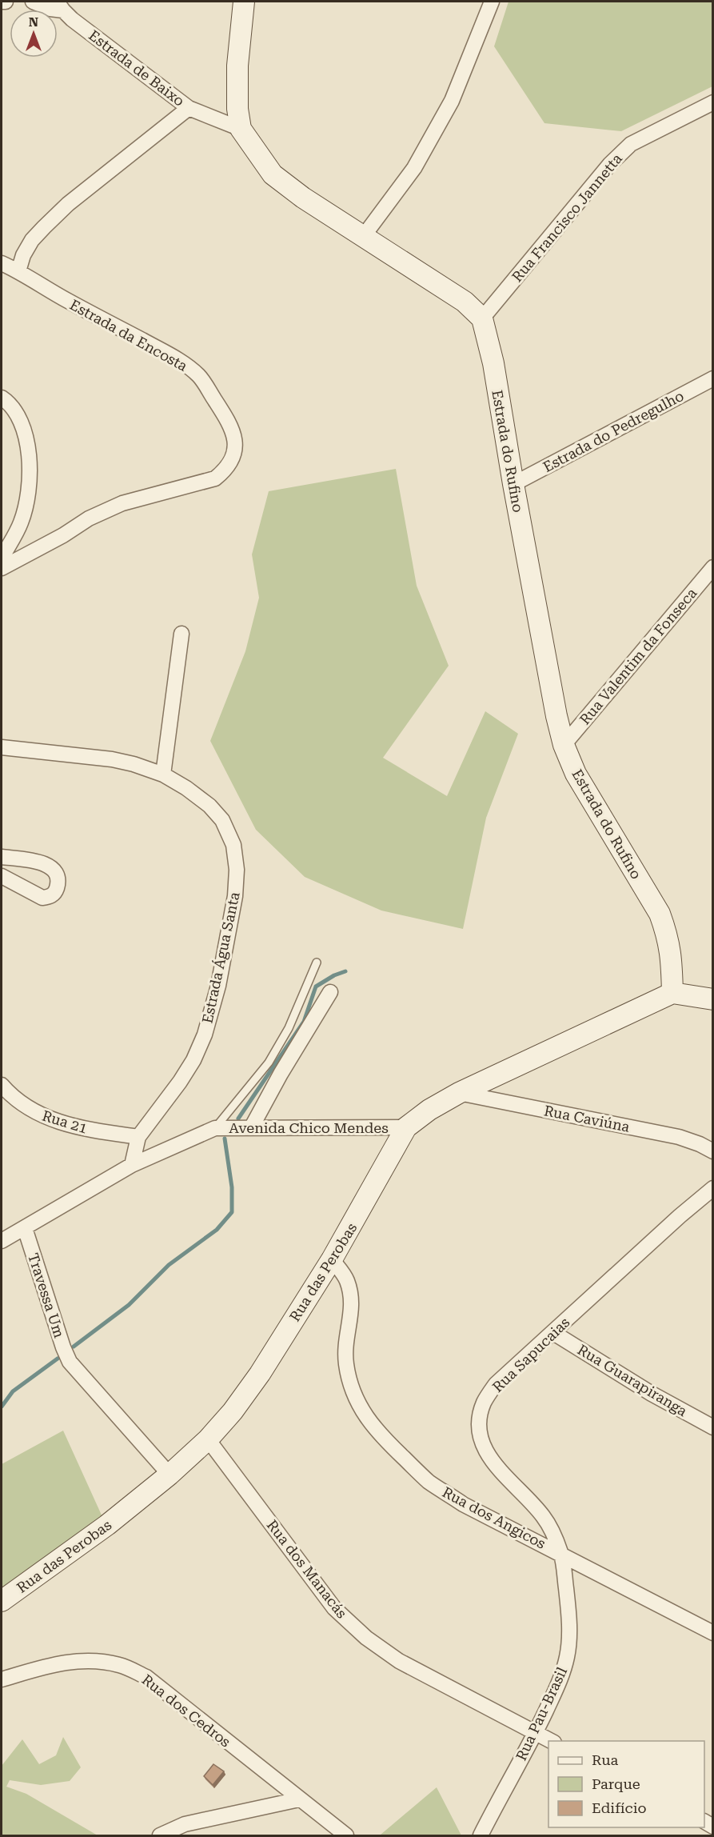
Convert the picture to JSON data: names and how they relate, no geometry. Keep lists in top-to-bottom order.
{
  "streets": {
    "street": [
      "Estrada de Baixo",
      "Rua Francisco Jannetta",
      "Estrada da Encosta",
      "Estrada do Pedregulho",
      "Estrada do Rufino",
      "Rua Valentim da Fonseca",
      "Estrada Água Santa",
      "Rua Caviúna",
      "Rua 21",
      "Avenida Chico Mendes",
      "Rua das Perobas",
      "Travessa Um",
      "Rua Sapucaias",
      "Rua Guarapiranga",
      "Rua dos Angicos",
      "Rua dos Manacás",
      "Rua dos Cedros",
      "Rua Pau-Brasil"
    ]
  },
  "crossings": [
    ["Rua Francisco Jannetta", "Estrada do Rufino"],
    ["Estrada do Pedregulho", "Estrada do Rufino"],
    ["Estrada do Rufino", "Rua Valentim da Fonseca"],
    ["Estrada do Rufino", "Rua das Perobas"],
    ["Estrada Água Santa", "Rua 21"],
    ["Estrada Água Santa", "Avenida Chico Mendes"],
    ["Rua Caviúna", "Rua das Perobas"],
    ["Avenida Chico Mendes", "Rua das Perobas"],
    ["Rua das Perobas", "Travessa Um"],
    ["Rua das Perobas", "Rua dos Angicos"],
    ["Rua das Perobas", "Rua dos Manacás"],
    ["Rua Sapucaias", "Rua Guarapiranga"],
    ["Rua Sapucaias", "Rua dos Angicos"],
    ["Rua Sapucaias", "Rua Pau-Brasil"],
    ["Rua dos Angicos", "Rua Pau-Brasil"],
    ["Rua dos Manacás", "Rua Pau-Brasil"]
  ],
  "legend": ["Rua", "Parque", "Edifício"],
  "north": "top"
}
